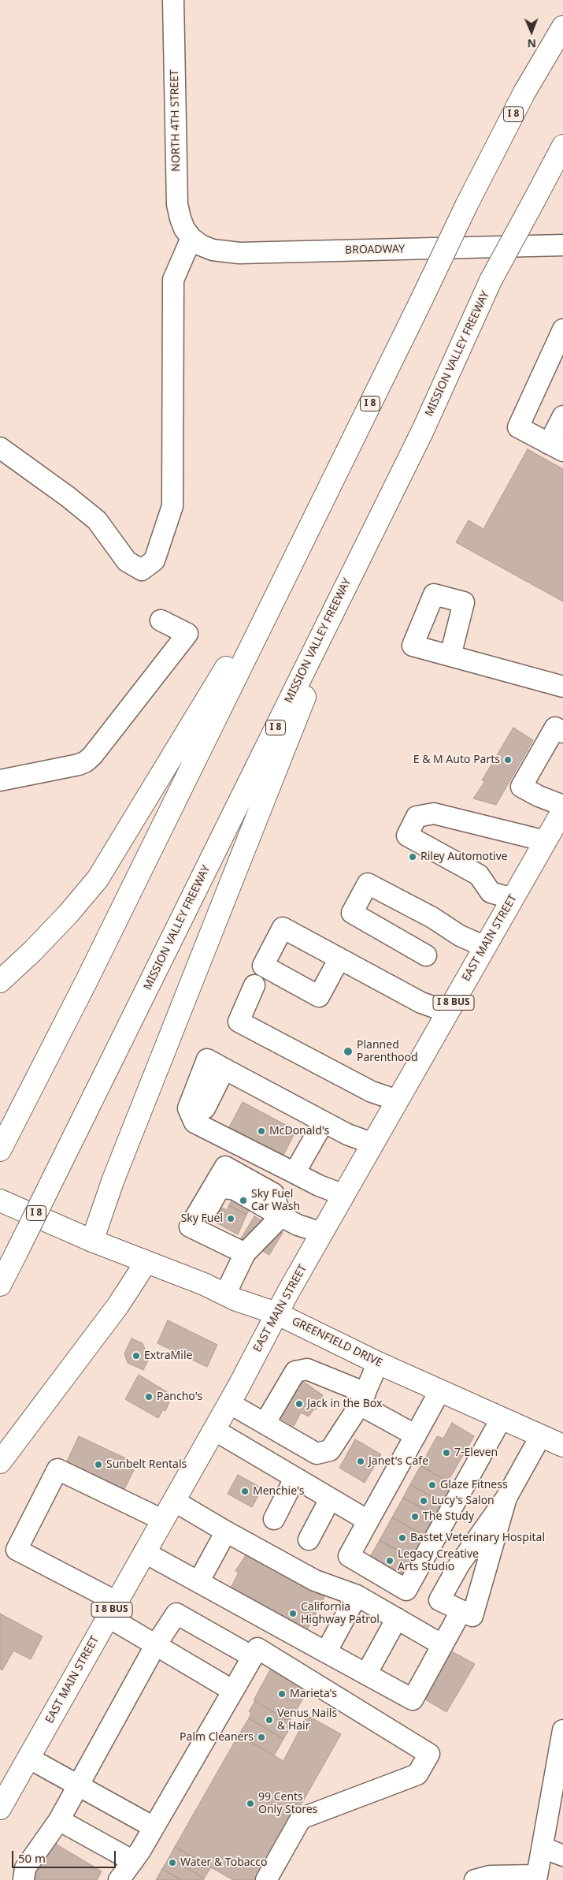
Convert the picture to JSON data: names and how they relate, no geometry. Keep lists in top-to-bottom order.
{
  "streets": {
    "main road": [
      "I 8",
      "MISSION VALLEY FREEWAY",
      "EAST MAIN STREET",
      "I 8 BUS",
      "GREENFIELD DRIVE"
    ],
    "street": ["NORTH 4TH STREET", "BROADWAY"]
  },
  "crossings": [
    ["NORTH 4TH STREET", "BROADWAY"],
    ["EAST MAIN STREET", "GREENFIELD DRIVE"]
  ],
  "places": [
    "E & M Auto Parts",
    "Riley Automotive",
    "Planned Parenthood",
    "McDonald's",
    "Sky Fuel Car Wash",
    "Sky Fuel",
    "ExtraMile",
    "Pancho's",
    "Jack in the Box",
    "7-Eleven",
    "Janet's Cafe",
    "Sunbelt Rentals",
    "Glaze Fitness",
    "Menchie's",
    "Lucy's Salon",
    "The Study",
    "Bastet Veterinary Hospital",
    "Legacy Creative Arts Studio",
    "California Highway Patrol",
    "Marieta's",
    "Venus Nails & Hair",
    "Palm Cleaners",
    "99 Cents Only Stores",
    "Water & Tobacco"
  ],
  "scale_bar": "50 m",
  "north": "bottom"
}
